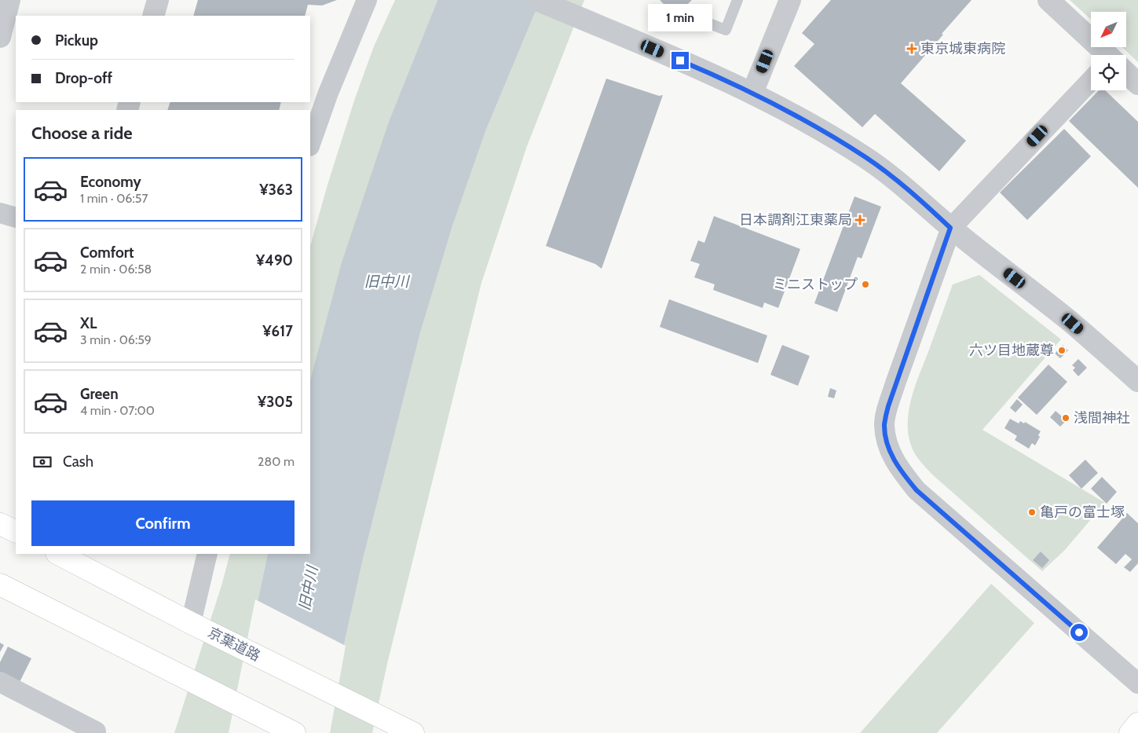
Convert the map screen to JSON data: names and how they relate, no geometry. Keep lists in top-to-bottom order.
{
  "streets": {
    "main road": ["京葉道路"]
  },
  "water": ["旧中川"],
  "places": {
    "health": ["東京城東病院", "日本調剤江東薬局"],
    "other": [
      "ミニストップ",
      "六ツ目地蔵尊",
      "浅間神社",
      "亀戸の富士塚"
    ]
  },
  "north": "bottom left",
  "page": {
    "bubble": "1 min",
    "banner": ["Pickup", "Drop-off"],
    "heading": "Choose a ride",
    "list": [
      {
        "name": "Economy",
        "note": "1 min · 06:57",
        "value": "¥363"
      },
      {
        "name": "Comfort",
        "note": "2 min · 06:58",
        "value": "¥490"
      },
      {
        "name": "XL",
        "note": "3 min · 06:59",
        "value": "¥617"
      },
      {
        "name": "Green",
        "note": "4 min · 07:00",
        "value": "¥305"
      }
    ],
    "pay": ["Cash", "280 m"],
    "buttons": "Confirm"
  }
}
